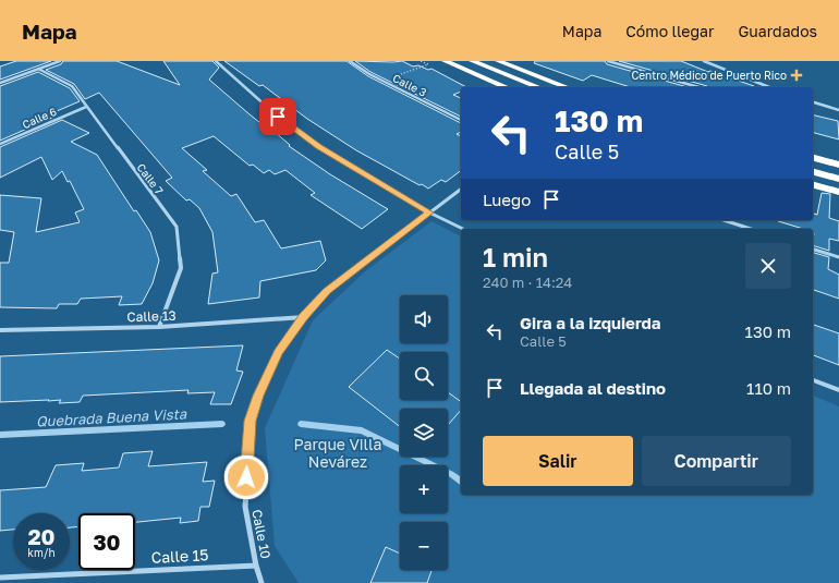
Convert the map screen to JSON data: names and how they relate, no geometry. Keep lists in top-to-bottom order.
{
  "streets": {
    "street": [
      "Calle 3",
      "Calle 6",
      "Calle 7",
      "Calle 13",
      "Calle 10",
      "Calle 15"
    ]
  },
  "crossings": [
    ["Calle 6", "Calle 7"],
    ["Calle 7", "Calle 13"],
    ["Calle 13", "Calle 10"],
    ["Calle 10", "Calle 15"]
  ],
  "water": ["Quebrada Buena Vista"],
  "parks": ["Parque Villa Nevárez"],
  "places": {
    "health": ["Centro Médico de Puerto Rico"]
  },
  "page": {
    "header": "Mapa",
    "nav": ["Mapa", "Cómo llegar", "Guardados"],
    "turn": ["130 m", "Calle 5"],
    "then": "Luego",
    "heading": ["1 min", "240 m · 14:24"],
    "map_buttons": ["+", "−"],
    "list": [
      {
        "name": "Gira a la izquierda",
        "note": "Calle 5",
        "value": "130 m"
      },
      {
        "name": "Llegada al destino",
        "value": "110 m"
      }
    ],
    "buttons": ["Salir", "Compartir"],
    "speed": "20 km/h",
    "limit": "30"
  }
}
